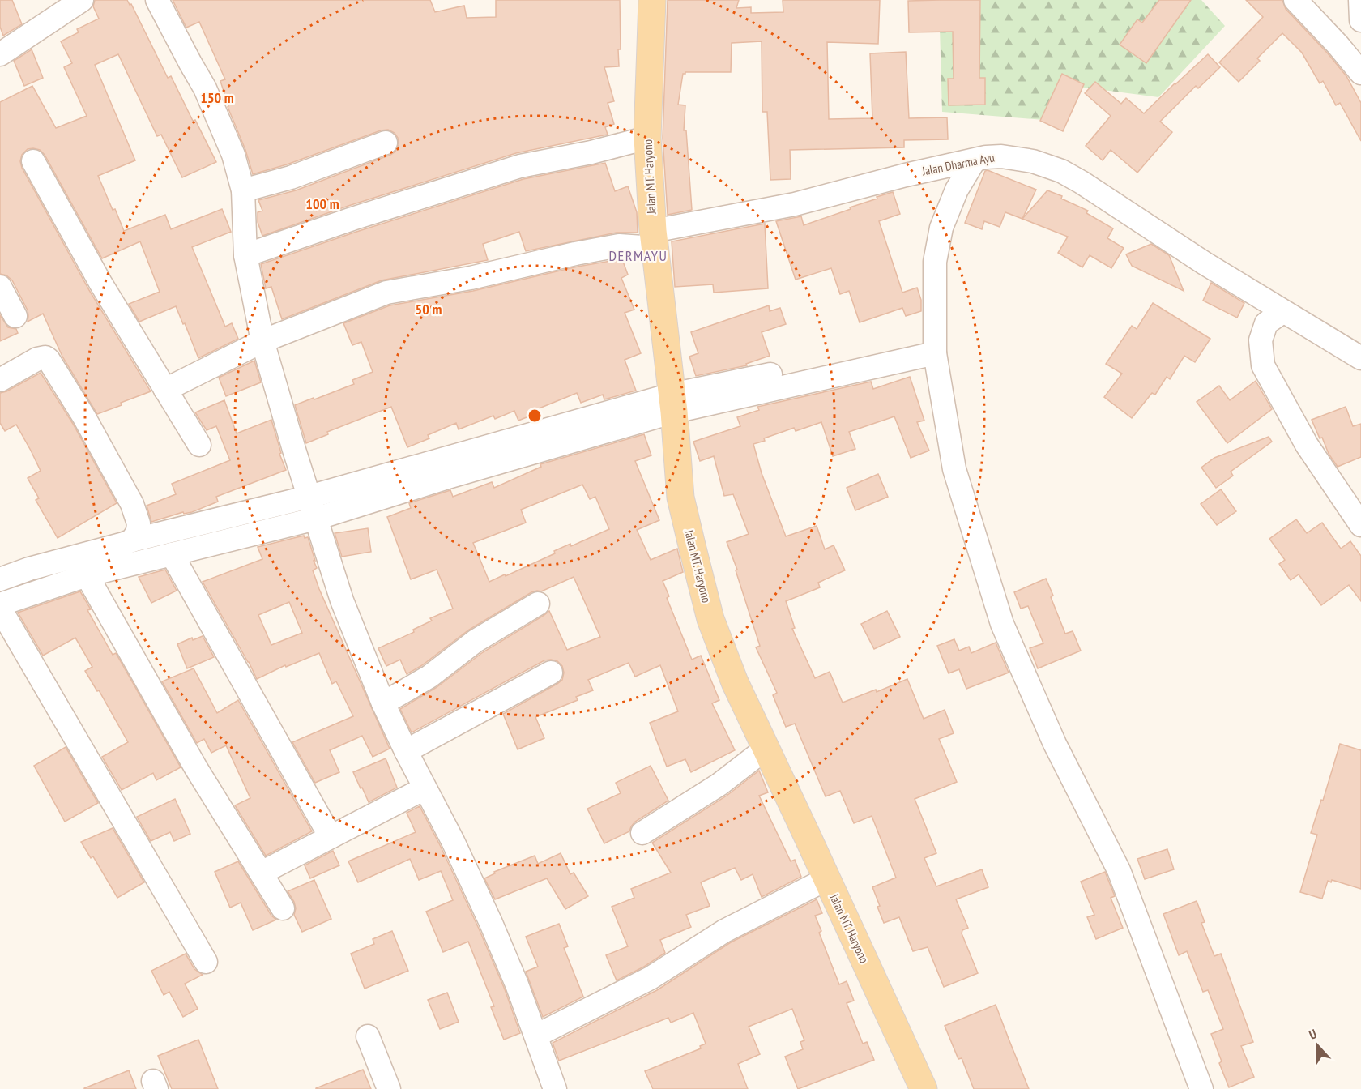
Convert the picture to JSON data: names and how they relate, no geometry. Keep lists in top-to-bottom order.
{
  "streets": {
    "main road": ["Jalan MT. Haryono"],
    "street": ["Jalan Dharma Ayu"]
  },
  "crossings": [
    ["Jalan Dharma Ayu", "Jalan MT. Haryono"]
  ],
  "districts": ["DERMAYU"],
  "north": "top",
  "rings": ["150 m", "100 m", "50 m"]
}
